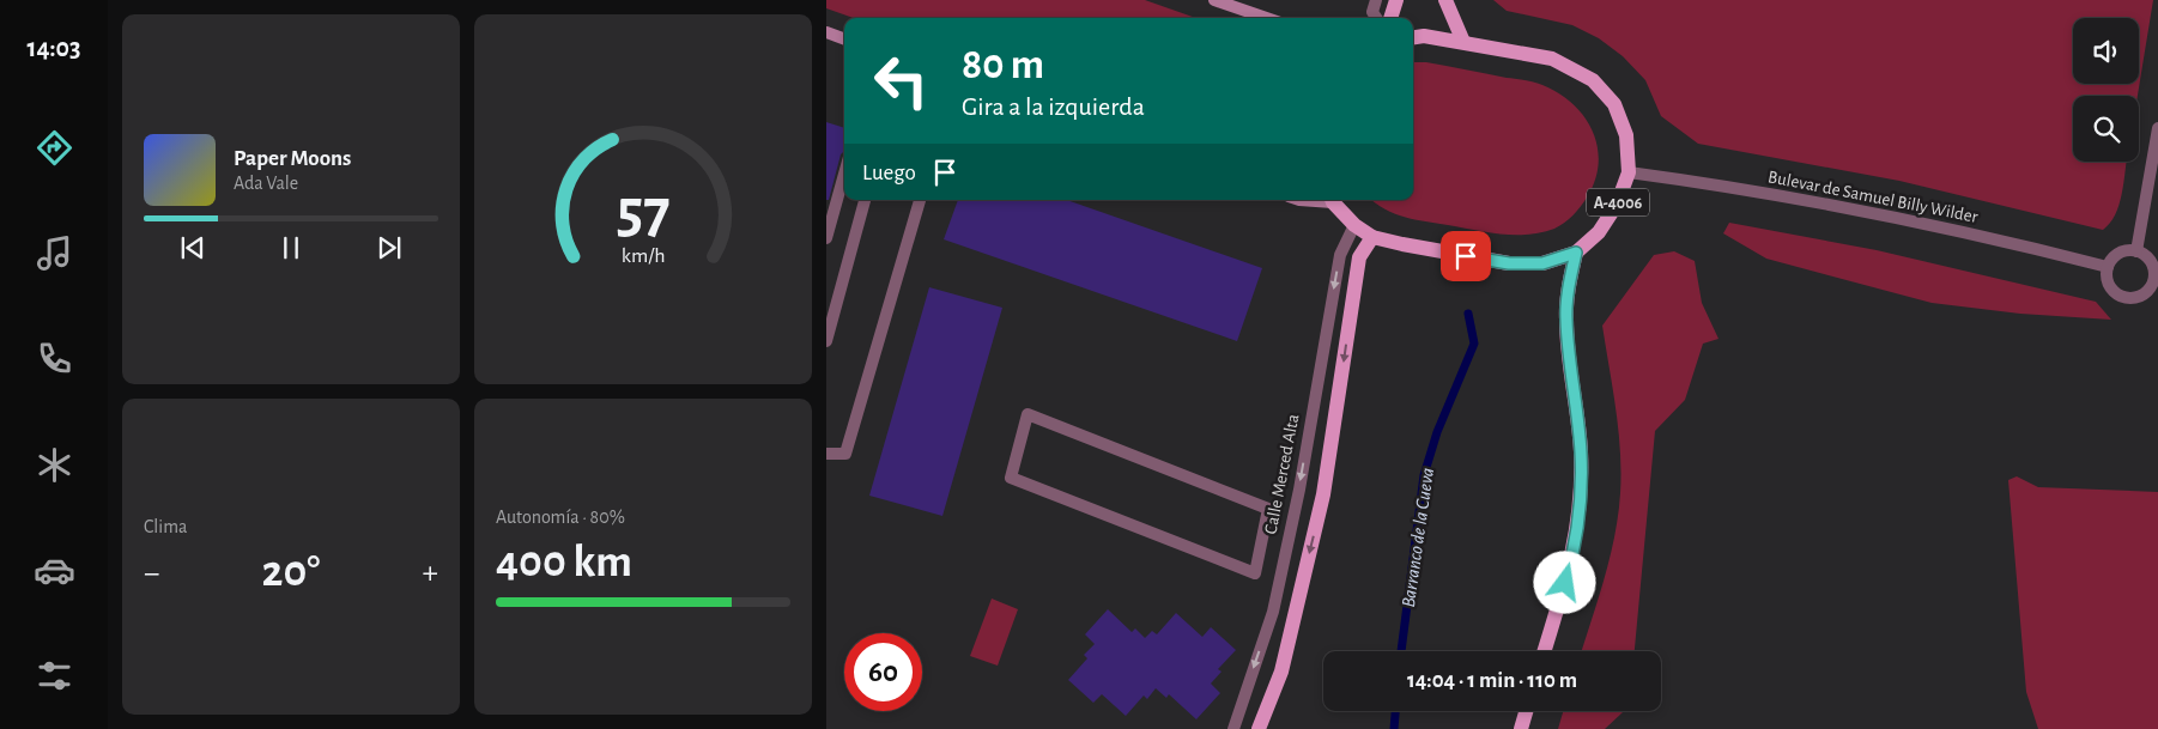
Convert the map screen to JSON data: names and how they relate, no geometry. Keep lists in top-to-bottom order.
{
  "streets": {
    "main road": ["A-4006"],
    "street": ["Bulevar de Samuel Billy Wilder", "Calle Merced Alta"]
  },
  "crossings": [
    ["Bulevar de Samuel Billy Wilder", "A-4006"],
    ["A-4006", "Calle Merced Alta"]
  ],
  "one_way": ["Calle Merced Alta"],
  "water": ["Barranco de la Cueva"],
  "page": {
    "tabs": "14:03",
    "turn": ["80 m", "Gira a la izquierda"],
    "song": ["Paper Moons", "Ada Vale"],
    "then": "Luego",
    "tile": [
      "Clima",
      ["Autonomía · 80%", "400 km"]
    ],
    "heat": ["−", "20°", "+"],
    "limit": "60",
    "trip": "14:04 · 1 min · 110 m",
    "gauge": ["57", "km/h"]
  }
}
